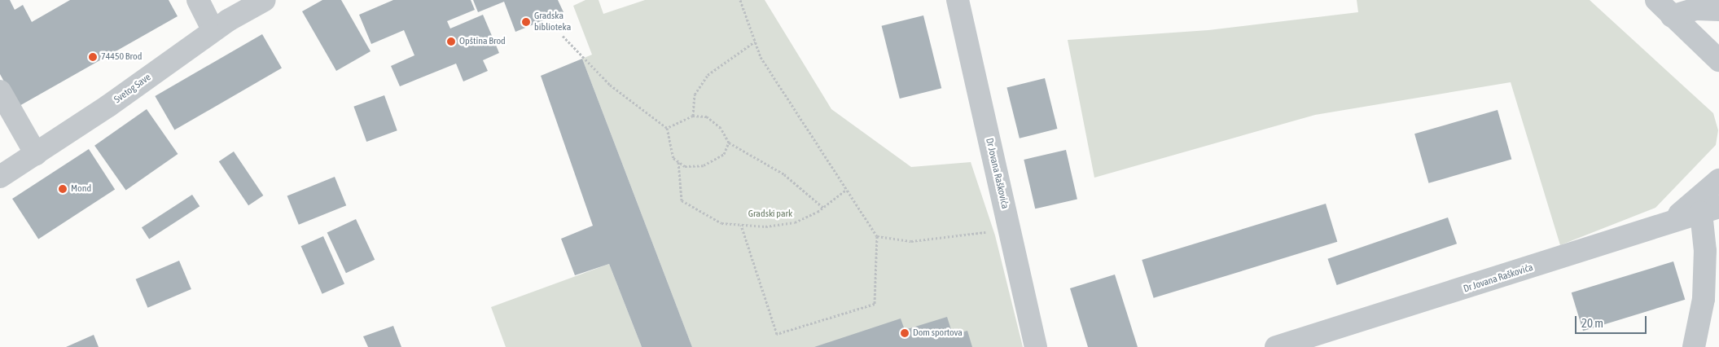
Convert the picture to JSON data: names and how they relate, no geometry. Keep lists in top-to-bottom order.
{
  "streets": {
    "street": ["Svetog Save", "Dr Jovana Raškovića"]
  },
  "parks": ["Gradski park"],
  "places": [
    "Gradska biblioteka",
    "Opština Brod",
    "74450 Brod",
    "Mond",
    "Dom sportova"
  ],
  "scale_bar": "20 m"
}
